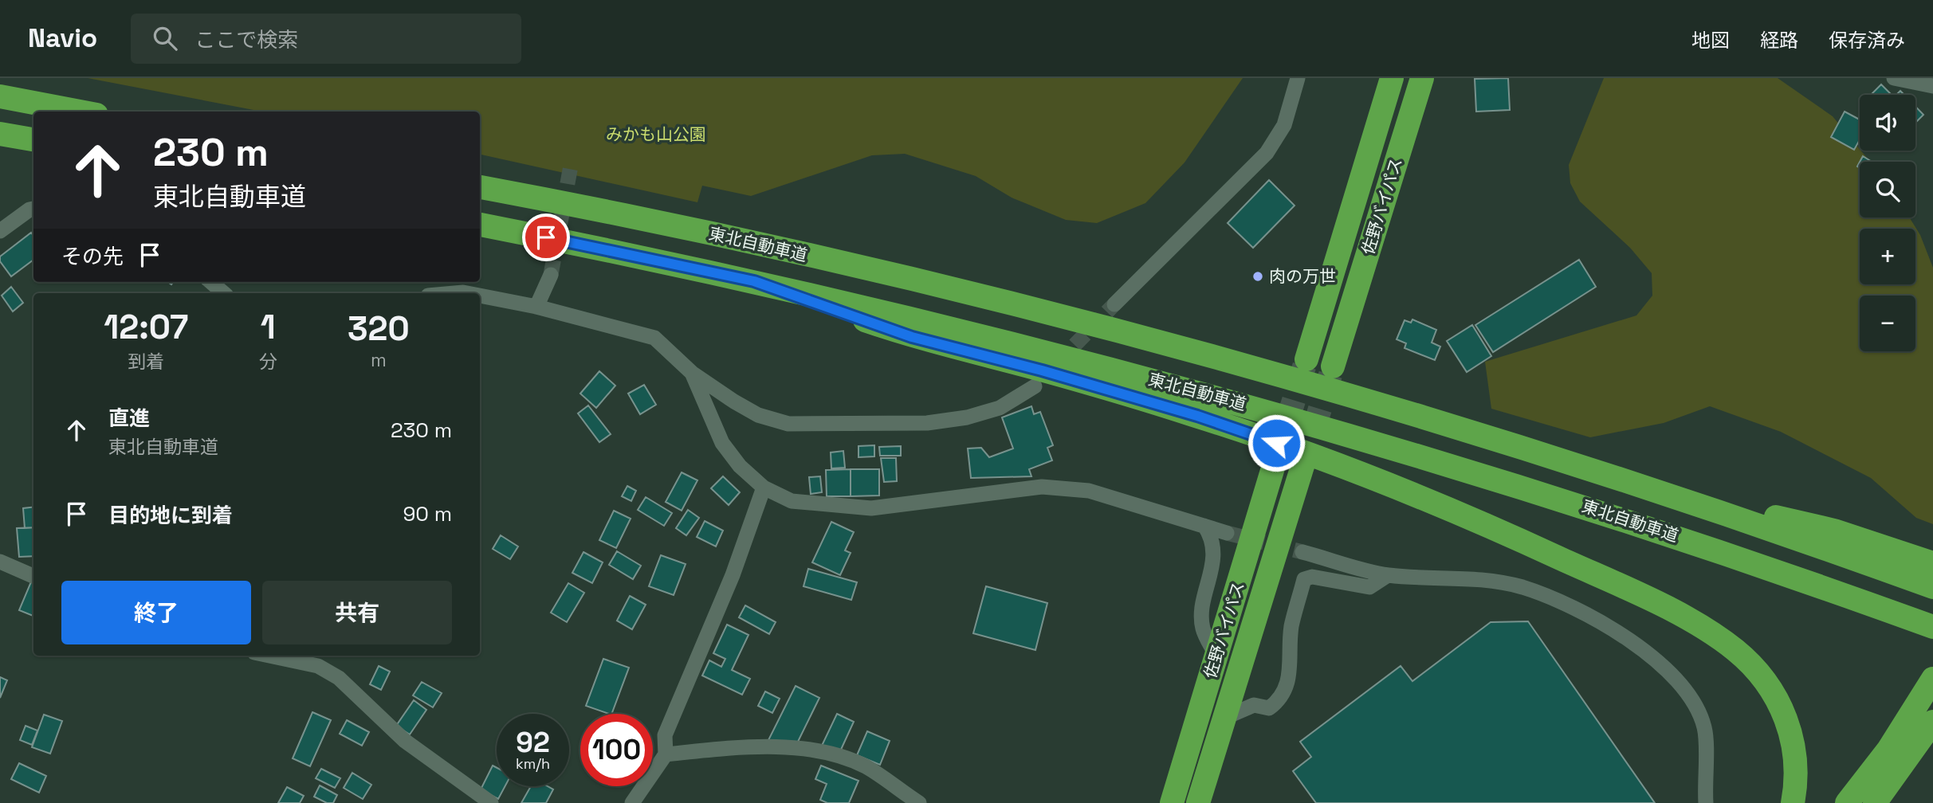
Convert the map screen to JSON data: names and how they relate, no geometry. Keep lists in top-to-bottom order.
{
  "streets": {
    "highway": ["佐野バイパス", "東北自動車道"]
  },
  "parks": ["みかも山公園"],
  "places": ["肉の万世"],
  "page": {
    "header": "Navio",
    "search": "ここで検索",
    "nav": ["地図", "経路", "保存済み"],
    "map_buttons": ["+", "−"],
    "turn": ["230 m", "東北自動車道"],
    "then": "その先",
    "eta": [
      "12:07",
      "到着",
      "1",
      "分",
      "320",
      "m"
    ],
    "list": [
      {
        "name": "直進",
        "note": "東北自動車道",
        "value": "230 m"
      },
      {
        "name": "目的地に到着",
        "value": "90 m"
      }
    ],
    "buttons": ["終了", "共有"],
    "speed": "92 km/h",
    "limit": "100"
  }
}
